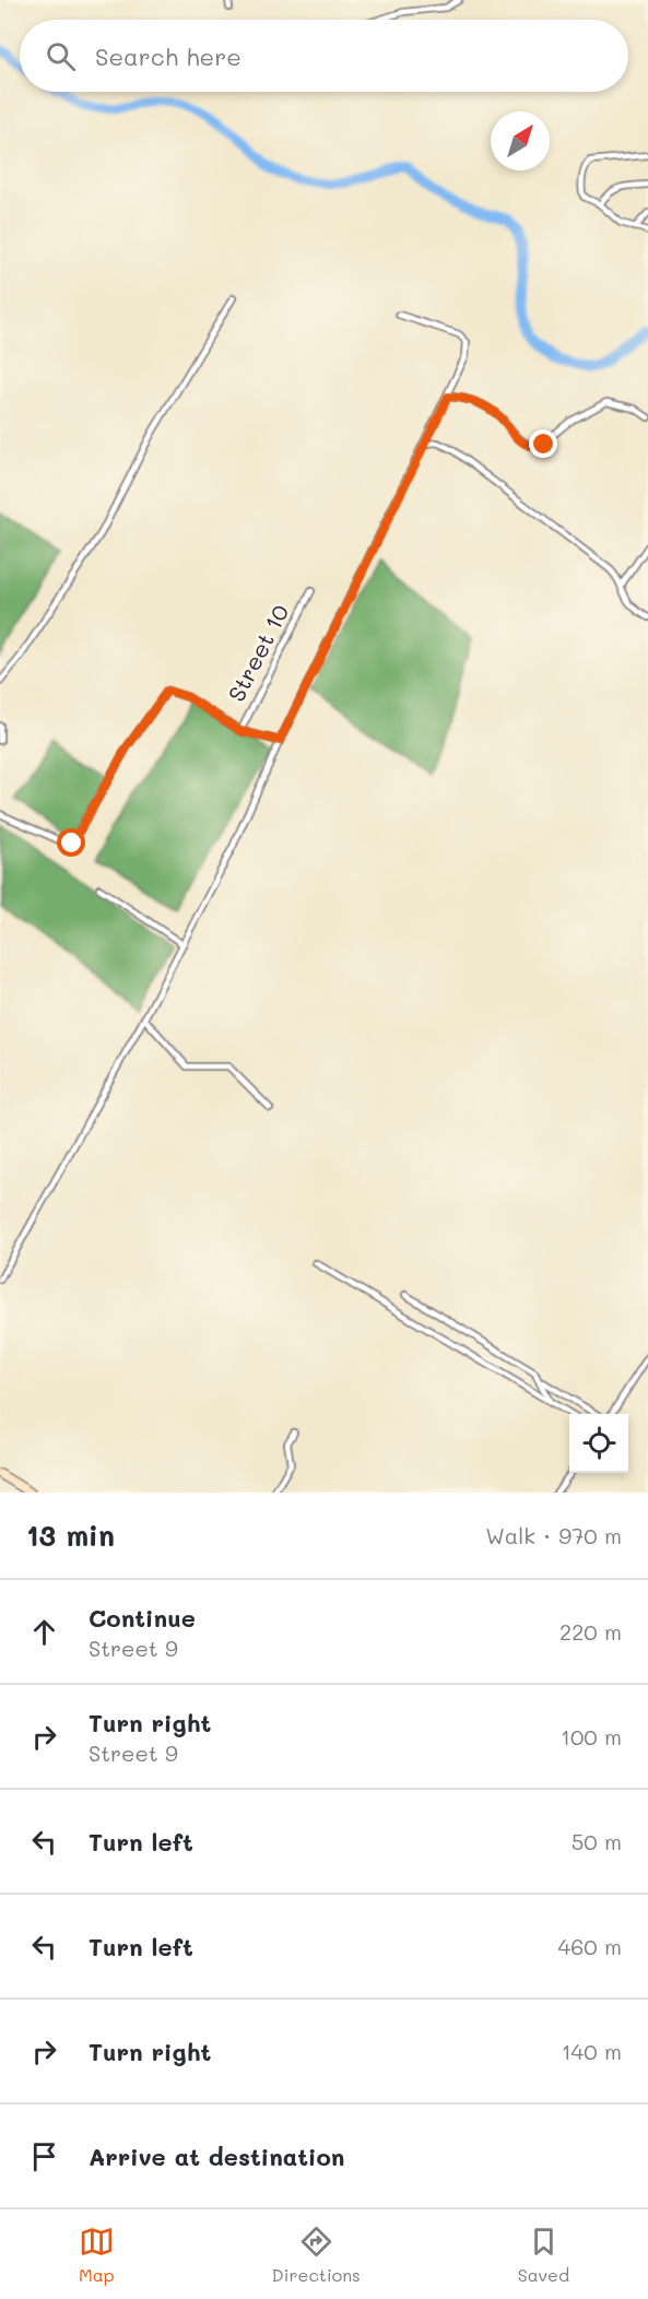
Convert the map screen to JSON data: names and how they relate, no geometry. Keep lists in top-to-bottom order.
{
  "streets": {
    "street": ["Street 10"]
  },
  "north": "top right",
  "page": {
    "search": "Search here",
    "heading": ["13 min", "Walk · 970 m"],
    "list": [
      ["Continue", "Street 9", "220 m"],
      ["Turn right", "Street 9", "100 m"],
      ["Turn left", "50 m"],
      ["Turn left", "460 m"],
      ["Turn right", "140 m"],
      "Arrive at destination"
    ],
    "nav": ["Map", "Directions", "Saved"]
  }
}
